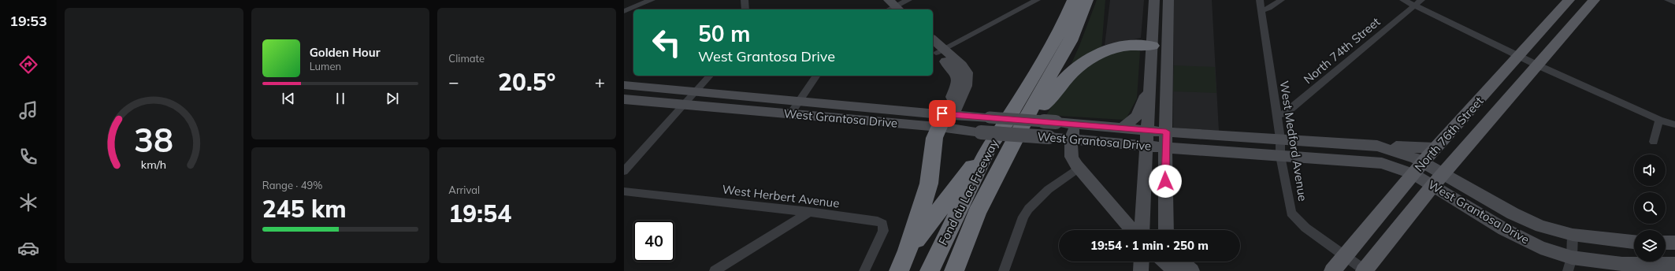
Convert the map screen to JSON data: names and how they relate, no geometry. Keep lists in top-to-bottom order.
{
  "streets": {
    "highway": ["Fond du Lac Freeway"],
    "main road": ["North 76th Street"],
    "street": [
      "North 74th Street",
      "West Grantosa Drive",
      "West Medford Avenue",
      "West Herbert Avenue"
    ]
  },
  "crossings": [
    ["North 74th Street", "West Medford Avenue"],
    ["West Grantosa Drive", "North 76th Street"],
    ["West Grantosa Drive", "West Medford Avenue"],
    ["West Grantosa Drive", "Fond du Lac Freeway"],
    ["North 76th Street", "West Medford Avenue"]
  ],
  "page": {
    "tabs": "19:53",
    "tile": [
      "Climate",
      ["Range · 49%", "245 km"],
      ["Arrival", "19:54"]
    ],
    "turn": ["50 m", "West Grantosa Drive"],
    "song": ["Golden Hour", "Lumen"],
    "heat": ["−", "20.5°", "+"],
    "limit": "40",
    "trip": "19:54 · 1 min · 250 m",
    "gauge": ["38", "km/h"]
  }
}
